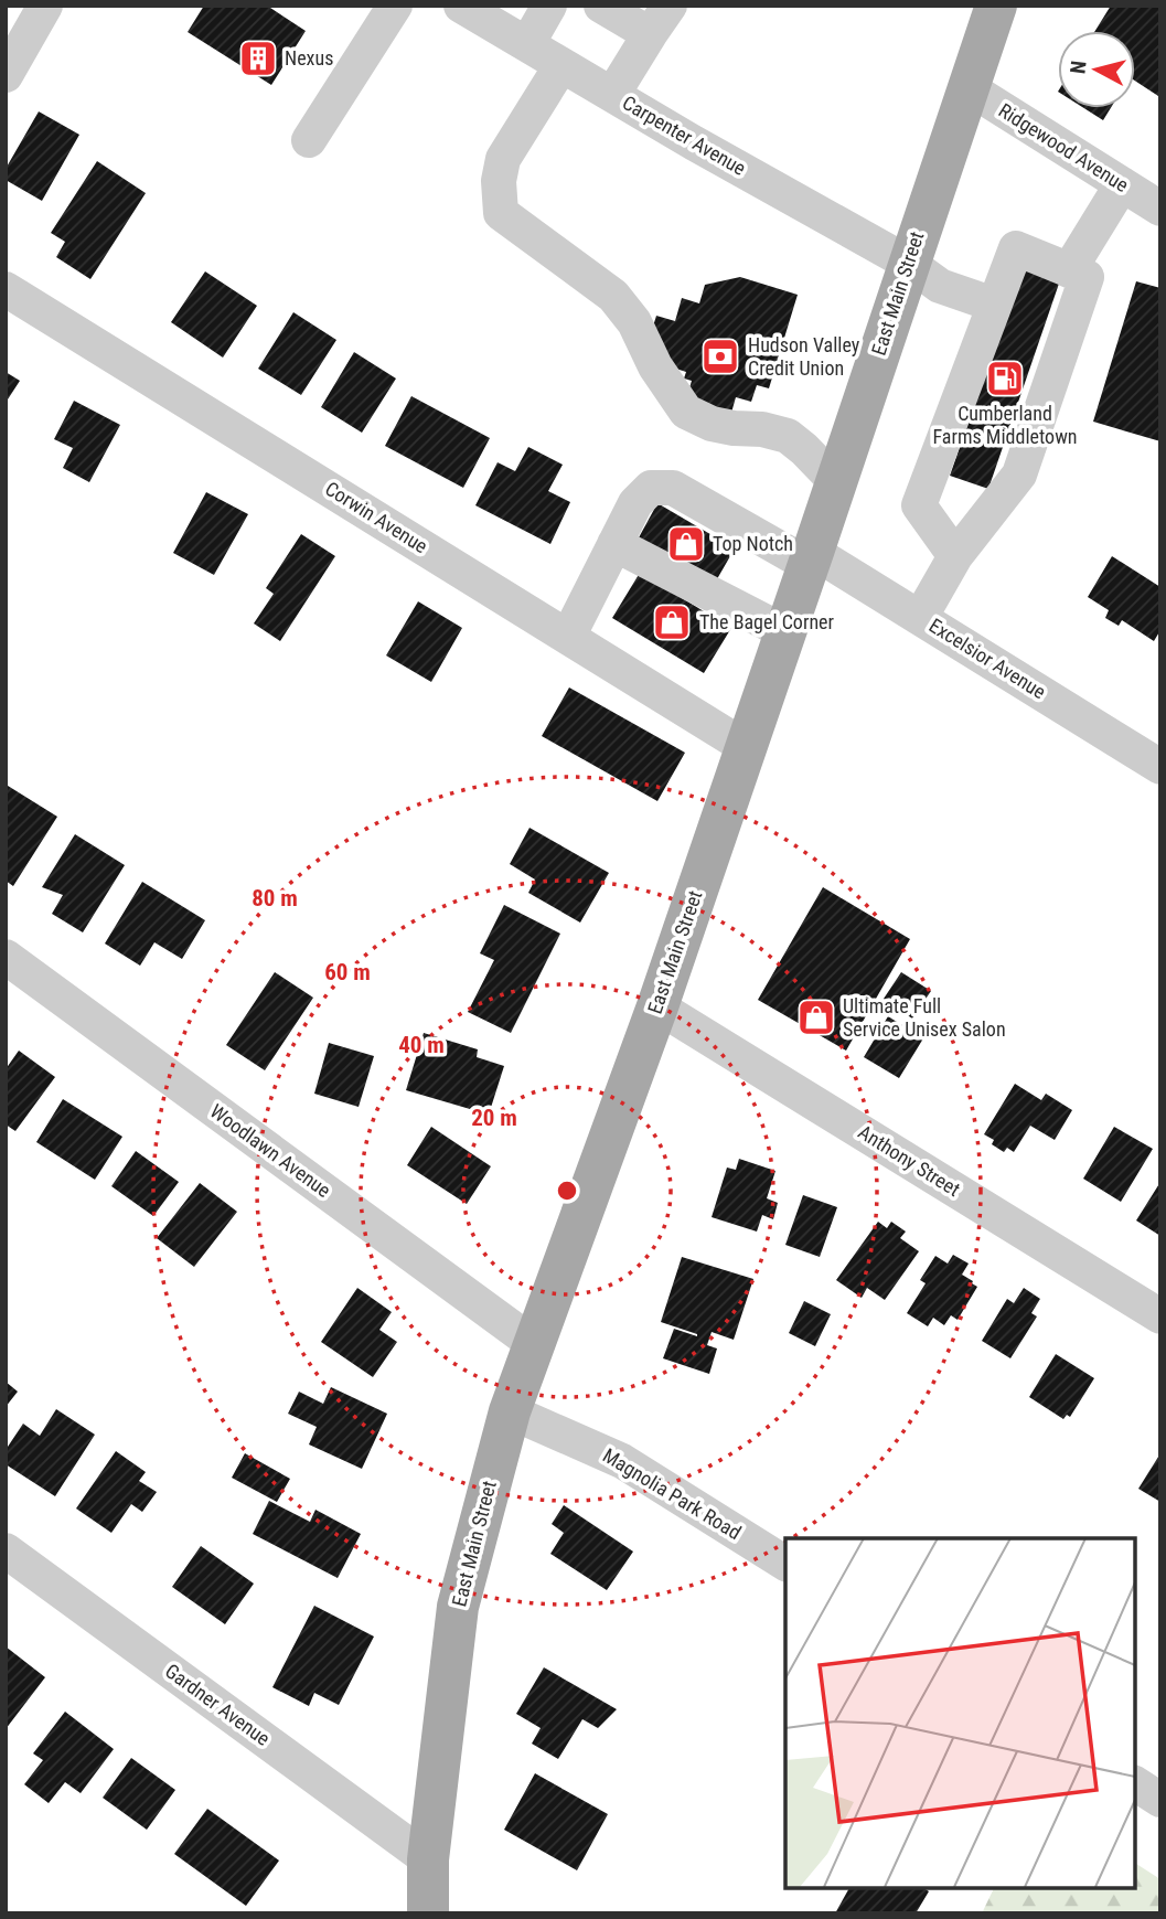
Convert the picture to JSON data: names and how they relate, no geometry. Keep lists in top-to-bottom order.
{
  "streets": {
    "main road": ["East Main Street"],
    "street": [
      "Carpenter Avenue",
      "Ridgewood Avenue",
      "Corwin Avenue",
      "Excelsior Avenue",
      "Woodlawn Avenue",
      "Anthony Street",
      "Magnolia Park Road",
      "Gardner Avenue"
    ]
  },
  "crossings": [
    ["Carpenter Avenue", "East Main Street"],
    ["Ridgewood Avenue", "East Main Street"],
    ["East Main Street", "Corwin Avenue"],
    ["East Main Street", "Excelsior Avenue"],
    ["East Main Street", "Woodlawn Avenue"],
    ["East Main Street", "Anthony Street"],
    ["East Main Street", "Magnolia Park Road"],
    ["East Main Street", "Gardner Avenue"]
  ],
  "places": {
    "building": ["Nexus"],
    "bank": ["Hudson Valley Credit Union"],
    "fuel station": ["Cumberland Farms Middletown"],
    "shop": ["Top Notch", "The Bagel Corner", "Ultimate Full Service Unisex Salon"]
  },
  "north": "left",
  "rings": [
    "80 m",
    "60 m",
    "40 m",
    "20 m"
  ]
}
